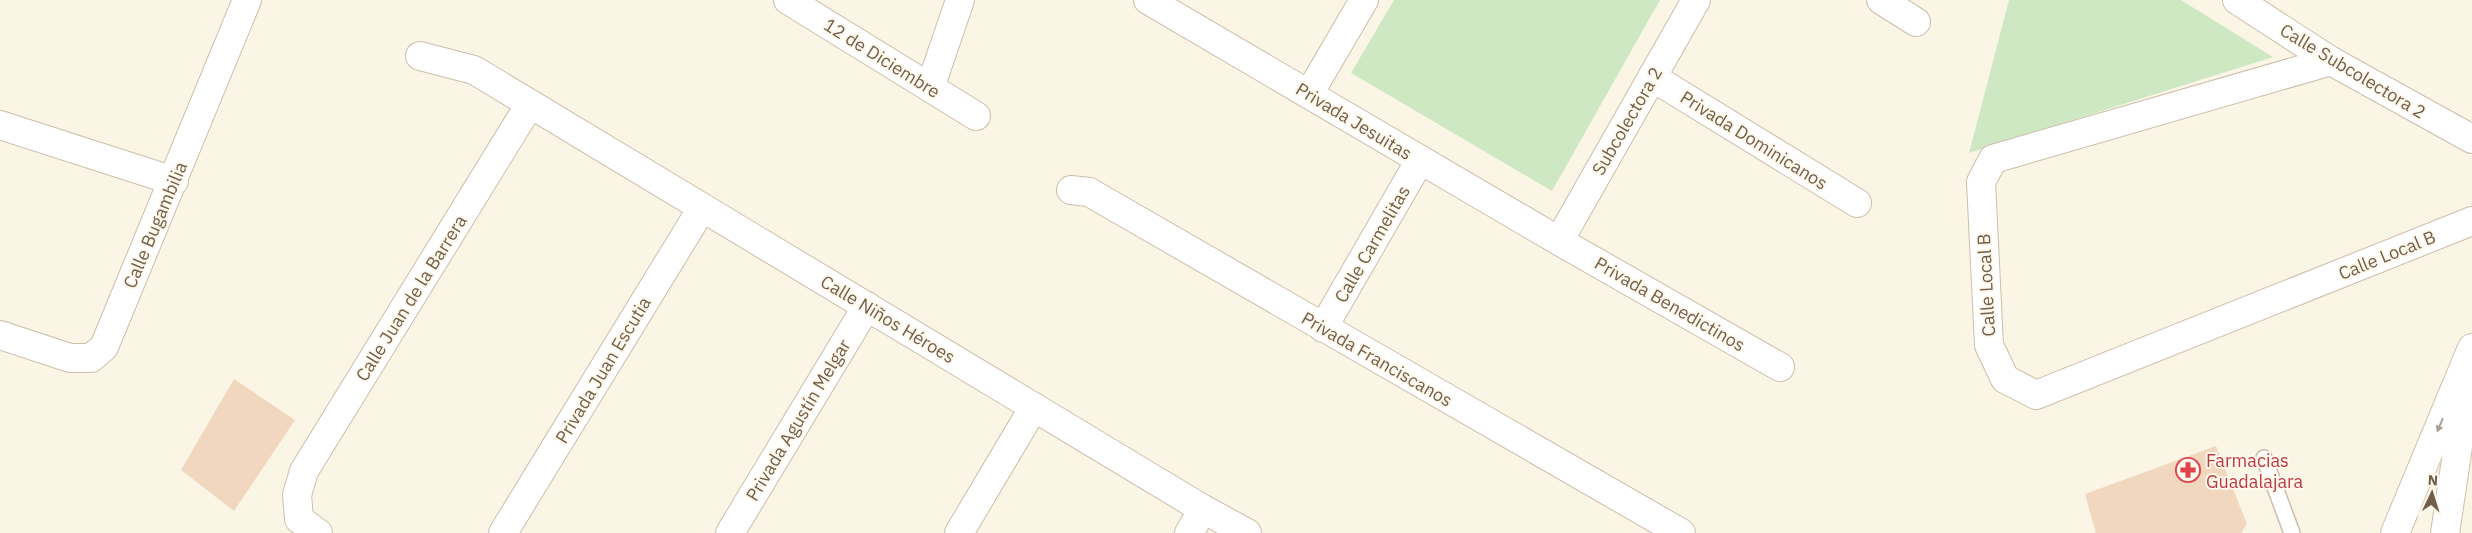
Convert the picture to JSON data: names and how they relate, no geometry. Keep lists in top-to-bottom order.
{
  "streets": {
    "street": [
      "12 de Diciembre",
      "Calle Subcolectora 2",
      "Privada Jesuitas",
      "Subcolectora 2",
      "Privada Dominicanos",
      "Calle Bugambilia",
      "Calle Carmelitas",
      "Calle Local B",
      "Calle Juan de la Barrera",
      "Privada Benedictinos",
      "Calle Niños Héroes",
      "Privada Franciscanos",
      "Privada Juan Escutia",
      "Privada Agustín Melgar"
    ]
  },
  "crossings": [
    ["Calle Subcolectora 2", "Calle Local B"],
    ["Privada Jesuitas", "Subcolectora 2"],
    ["Privada Jesuitas", "Calle Carmelitas"],
    ["Privada Jesuitas", "Privada Benedictinos"],
    ["Subcolectora 2", "Privada Dominicanos"],
    ["Subcolectora 2", "Privada Benedictinos"],
    ["Calle Carmelitas", "Privada Franciscanos"],
    ["Calle Juan de la Barrera", "Calle Niños Héroes"],
    ["Calle Niños Héroes", "Privada Juan Escutia"],
    ["Calle Niños Héroes", "Privada Agustín Melgar"]
  ],
  "places": {
    "pharmacy": ["Farmacias Guadalajara"]
  },
  "north": "top"
}
